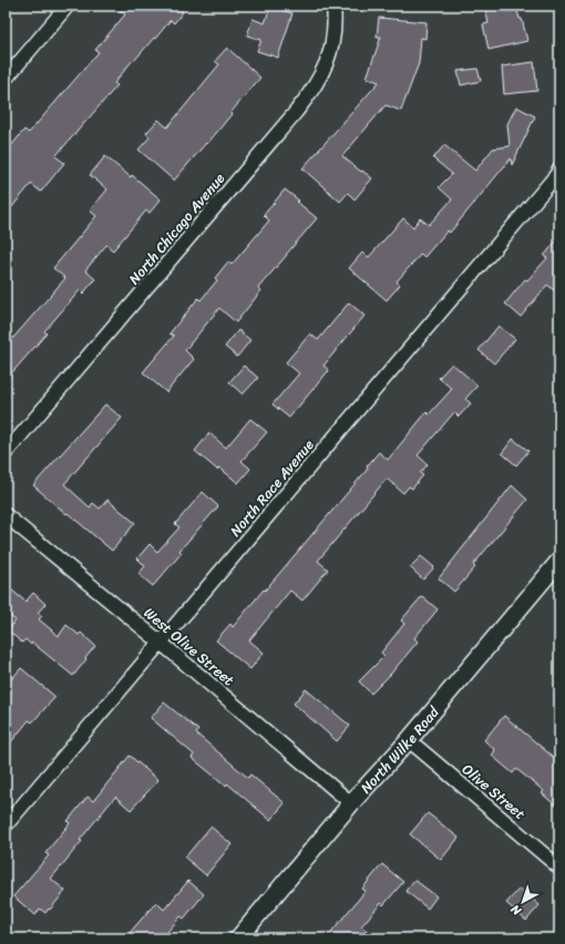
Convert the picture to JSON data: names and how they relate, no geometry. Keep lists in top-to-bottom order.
{
  "streets": {
    "street": [
      "North Chicago Avenue",
      "North Race Avenue",
      "West Olive Street",
      "North Wilke Road",
      "Olive Street"
    ]
  },
  "crossings": [
    ["North Race Avenue", "West Olive Street"],
    ["West Olive Street", "North Wilke Road"],
    ["North Wilke Road", "Olive Street"]
  ],
  "north": "bottom left"
}
